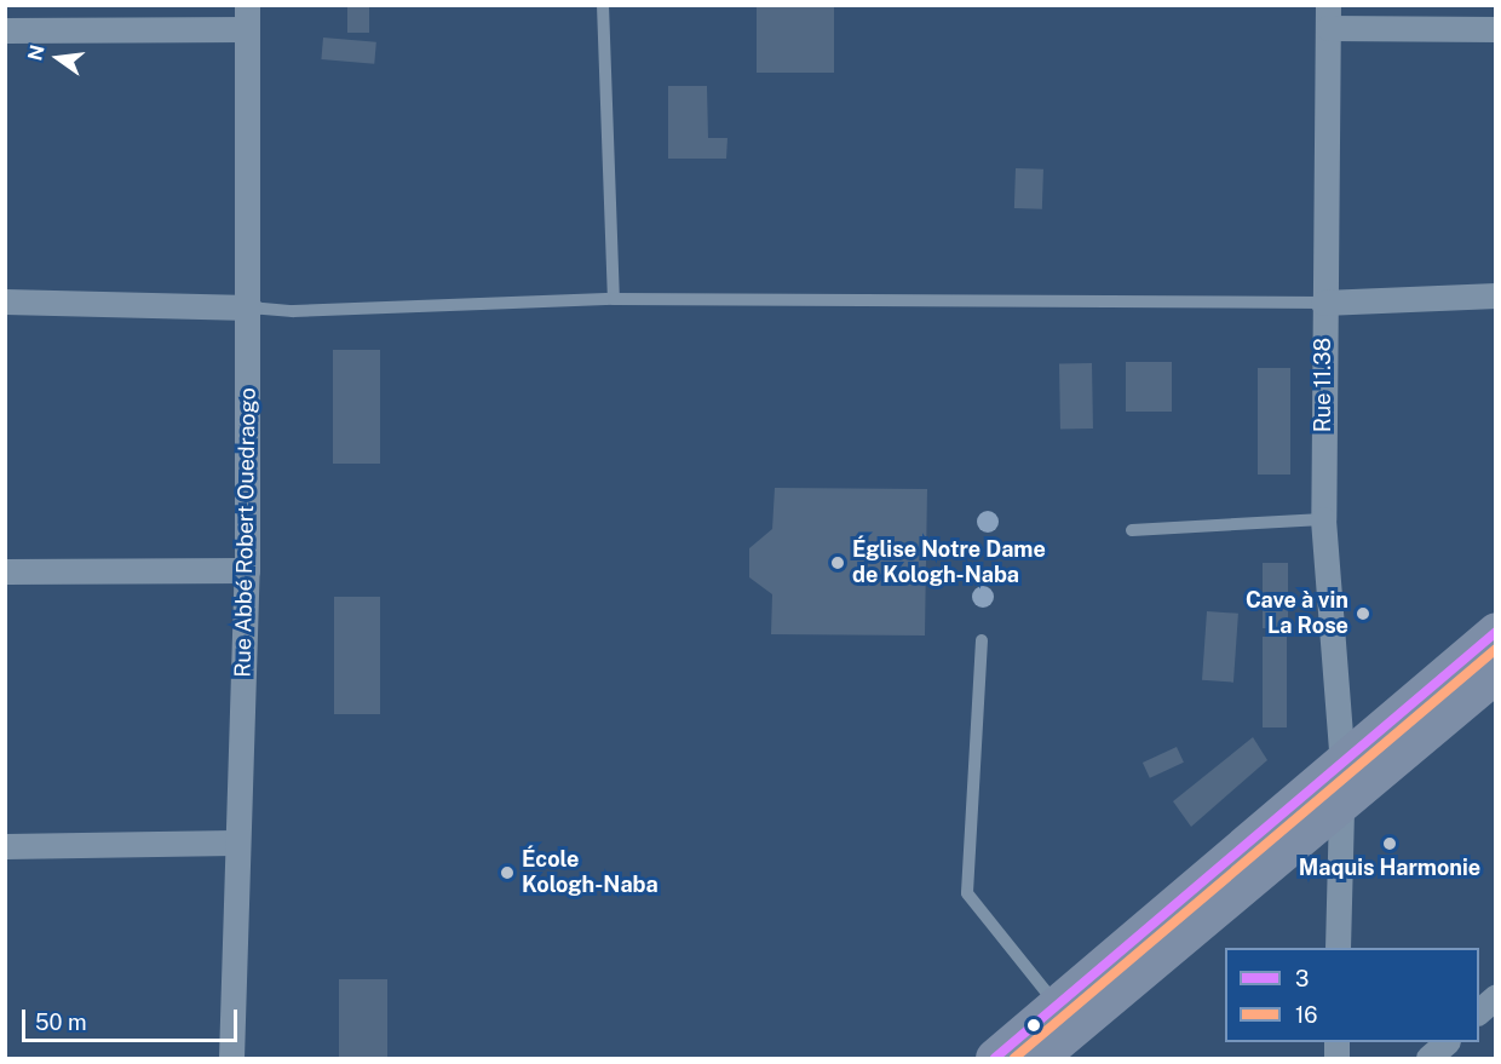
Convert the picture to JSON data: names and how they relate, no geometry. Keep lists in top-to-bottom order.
{
  "streets": {
    "street": ["Rue 11.38", "Rue Abbé Robert Ouedraogo"]
  },
  "places": [
    "Église Notre Dame de Kologh-Naba",
    "Cave à vin La Rose",
    "Maquis Harmonie",
    "École Kologh-Naba"
  ],
  "lines": ["transit line 3", "transit line 16"],
  "legend": ["3", "16"],
  "scale_bar": "50 m",
  "north": "left"
}
